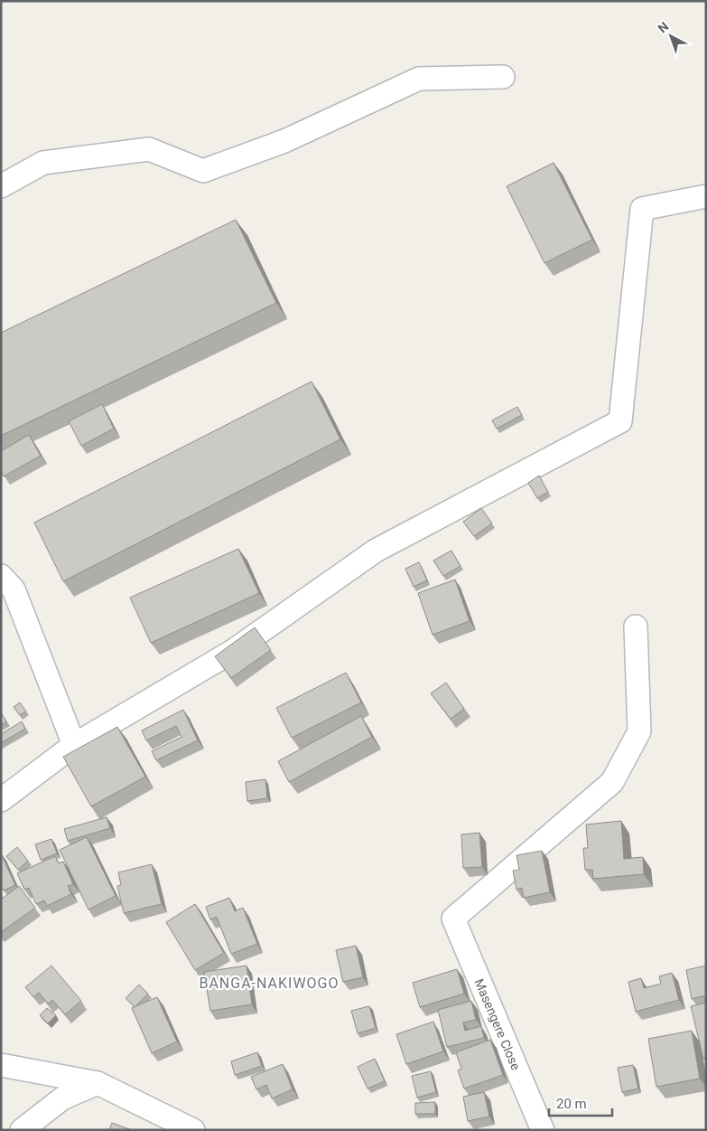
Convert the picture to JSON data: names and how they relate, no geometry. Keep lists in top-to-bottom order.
{
  "streets": {
    "street": ["Masengere Close"]
  },
  "districts": ["BANGA-NAKIWOGO"],
  "scale_bar": "20 m",
  "north": "top left"
}
